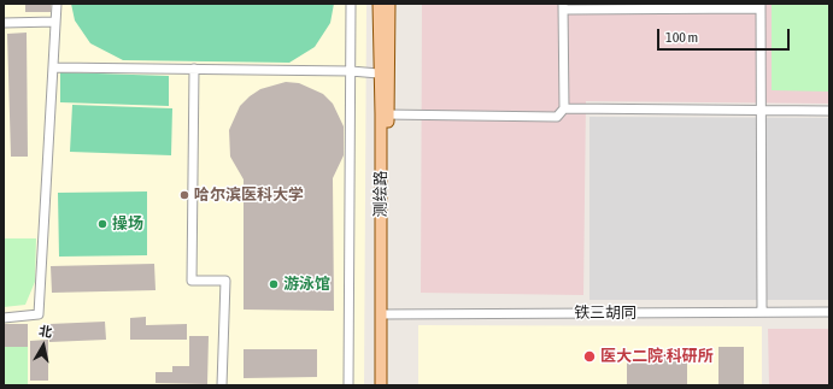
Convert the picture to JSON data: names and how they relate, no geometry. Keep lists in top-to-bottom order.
{
  "streets": {
    "main road": ["测绘路"],
    "street": ["铁三胡同"]
  },
  "crossings": [
    ["测绘路", "铁三胡同"]
  ],
  "places": [
    "哈尔滨医科大学",
    "操场",
    "游泳馆",
    "医大二院·科研所"
  ],
  "scale_bar": "100 m",
  "north": "top"
}
